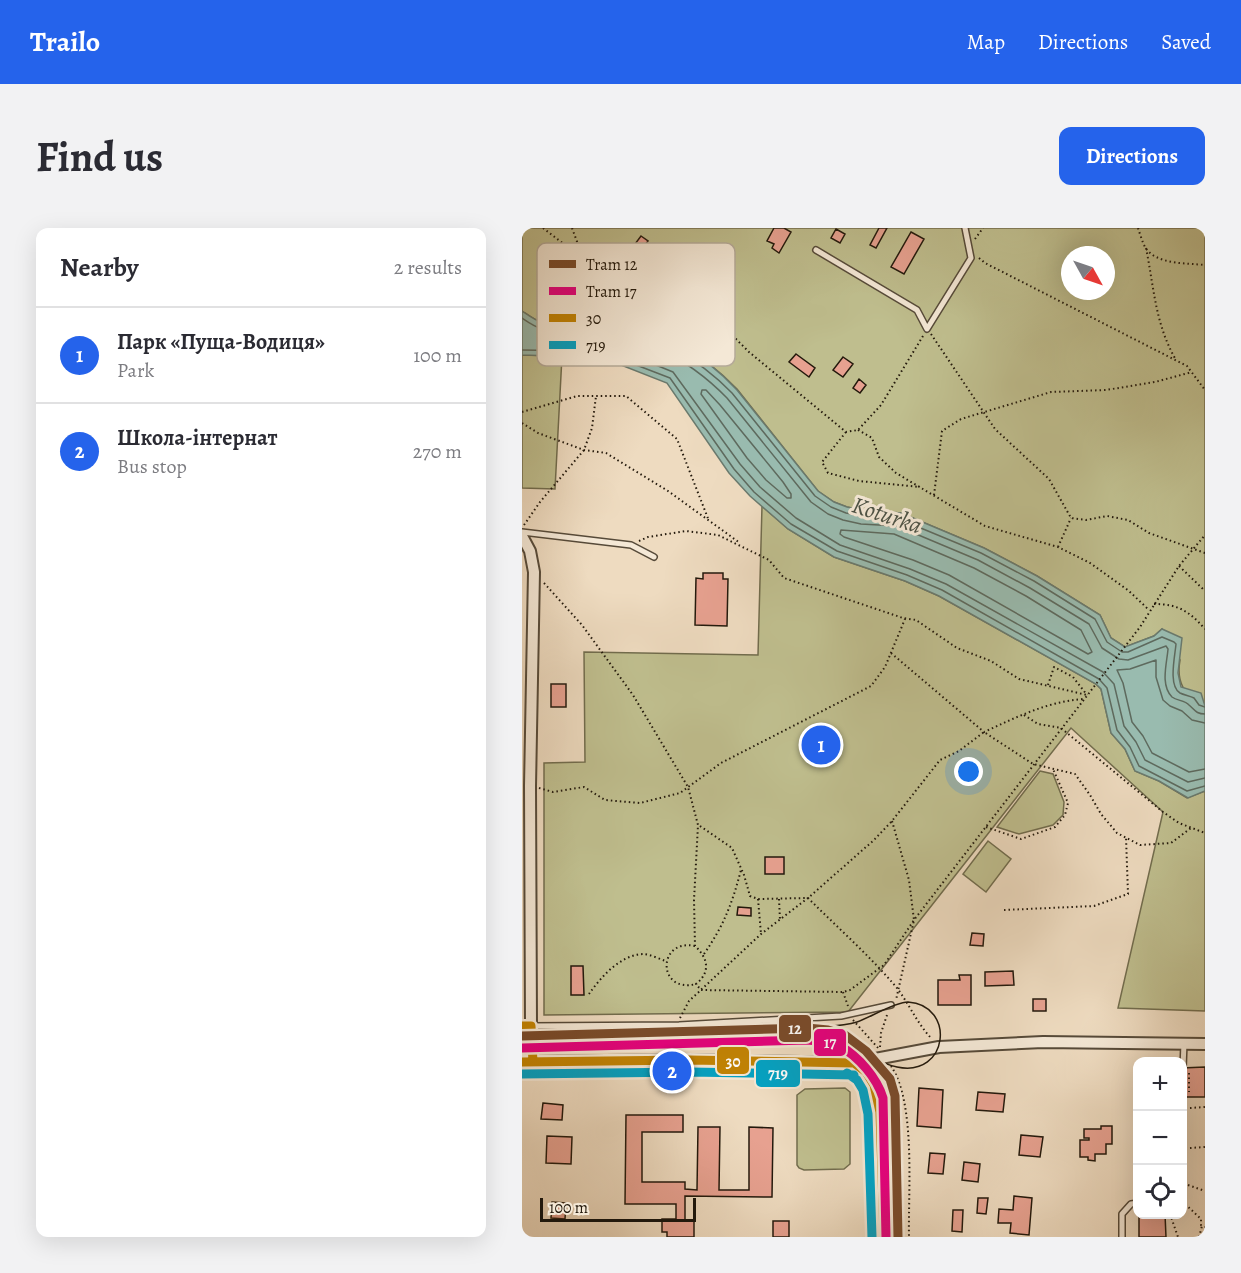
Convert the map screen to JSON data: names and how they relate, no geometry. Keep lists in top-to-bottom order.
{
  "water": ["Koturka"],
  "lines": [
    "transit line 30",
    "tram line 12",
    "tram line 17",
    "transit line 719"
  ],
  "legend": [
    "Tram 12",
    "Tram 17",
    "30",
    "719"
  ],
  "scale_bar": "100 m",
  "north": "bottom right",
  "page": {
    "header": "Trailo",
    "nav": ["Map", "Directions", "Saved"],
    "buttons": "Directions",
    "title": "Find us",
    "heading": ["Nearby", "2 results"],
    "list": [
      {
        "mark": "1",
        "name": "Парк «Пуща-Водиця»",
        "note": "Park",
        "value": "100 m"
      },
      {
        "mark": "2",
        "name": "Школа-інтернат",
        "note": "Bus stop",
        "value": "270 m"
      }
    ],
    "pins": ["1", "2"],
    "map_buttons": ["+", "−"],
    "scale": "100 m"
  }
}
